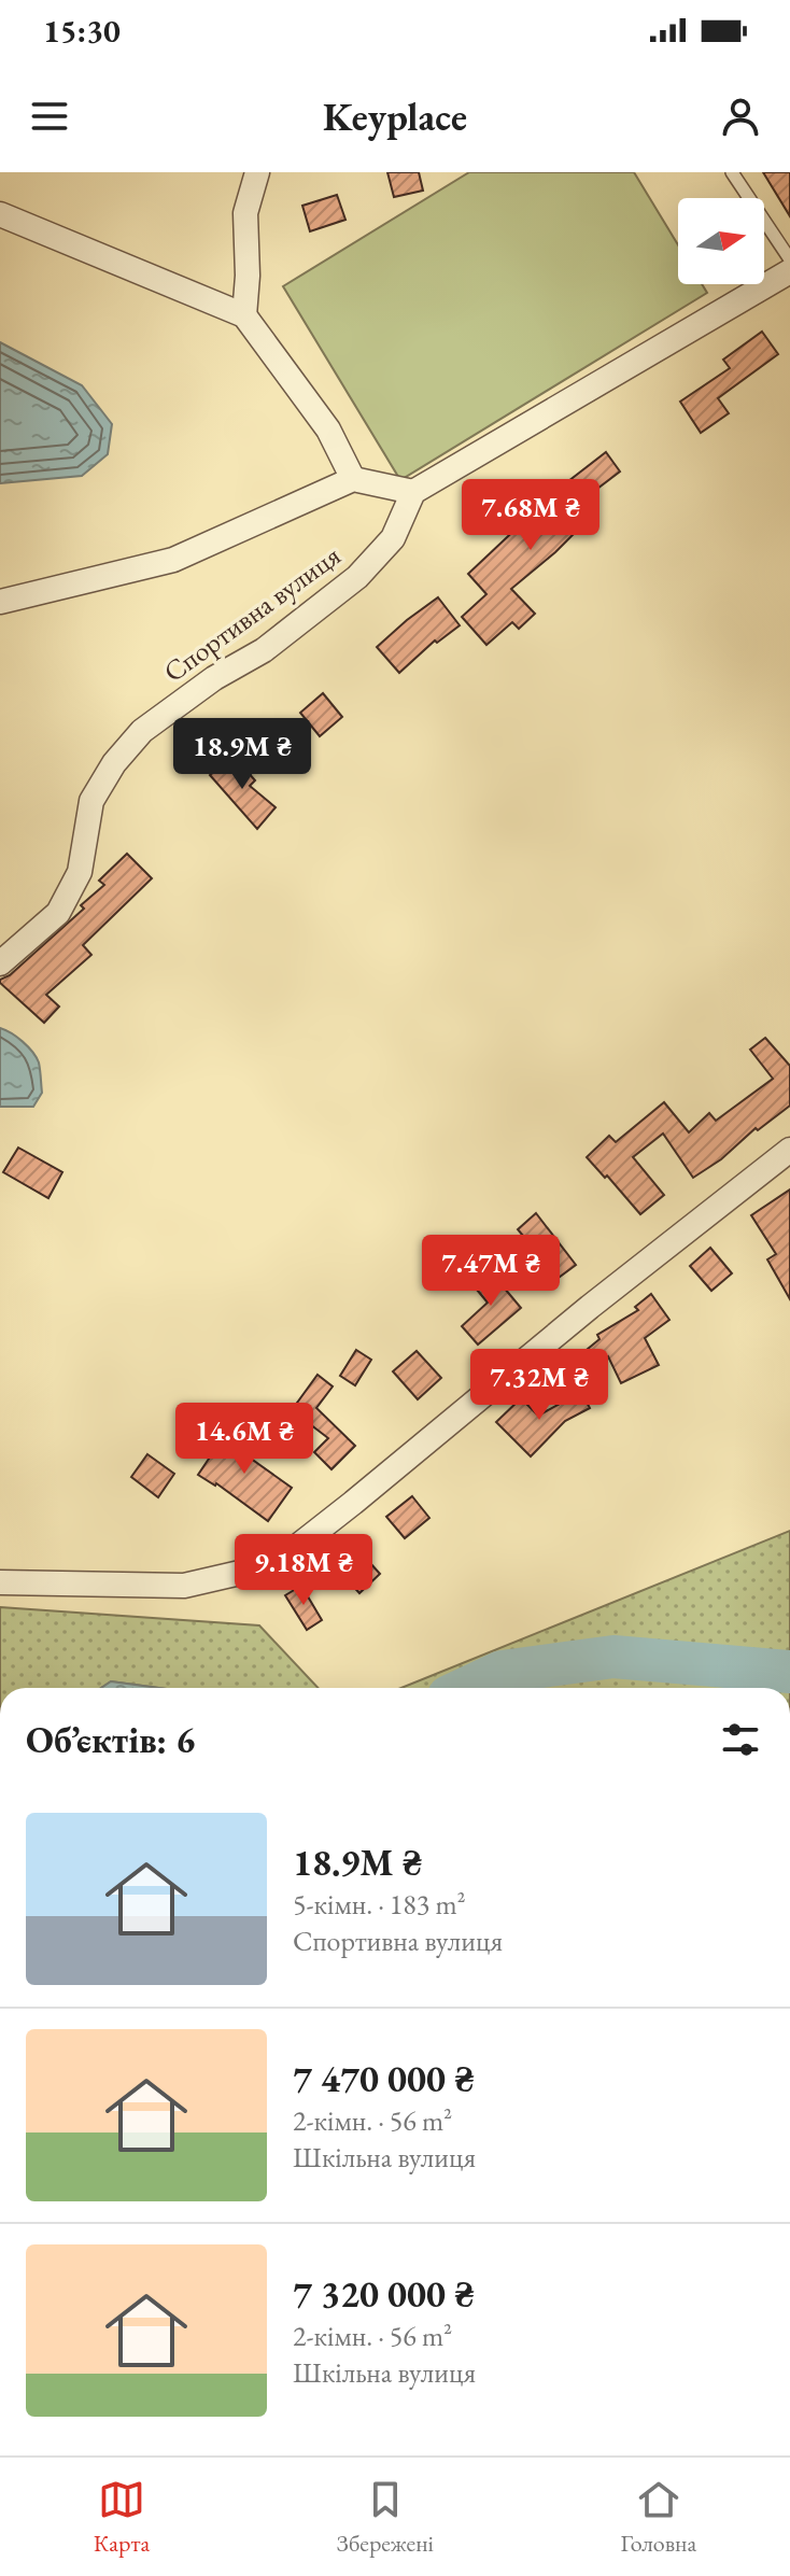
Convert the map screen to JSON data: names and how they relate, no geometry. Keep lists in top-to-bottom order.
{
  "streets": {
    "street": ["Спортивна вулиця"]
  },
  "north": "right",
  "page": {
    "status": "15:30",
    "header": "Keyplace",
    "price": [
      "7.68M ₴",
      "18.9M ₴",
      "7.47M ₴",
      "7.32M ₴",
      "14.6M ₴",
      "9.18M ₴"
    ],
    "heading": "Об’єктів: 6",
    "list": [
      {
        "name": "18.9M ₴",
        "note": "5-кімн. · 183 m² · Спортивна вулиця"
      },
      {
        "name": "7 470 000 ₴",
        "note": "2-кімн. · 56 m² · Шкільна вулиця"
      },
      {
        "name": "7 320 000 ₴",
        "note": "2-кімн. · 56 m² · Шкільна вулиця"
      }
    ],
    "tabs": ["Карта", "Збережені", "Головна"]
  }
}
